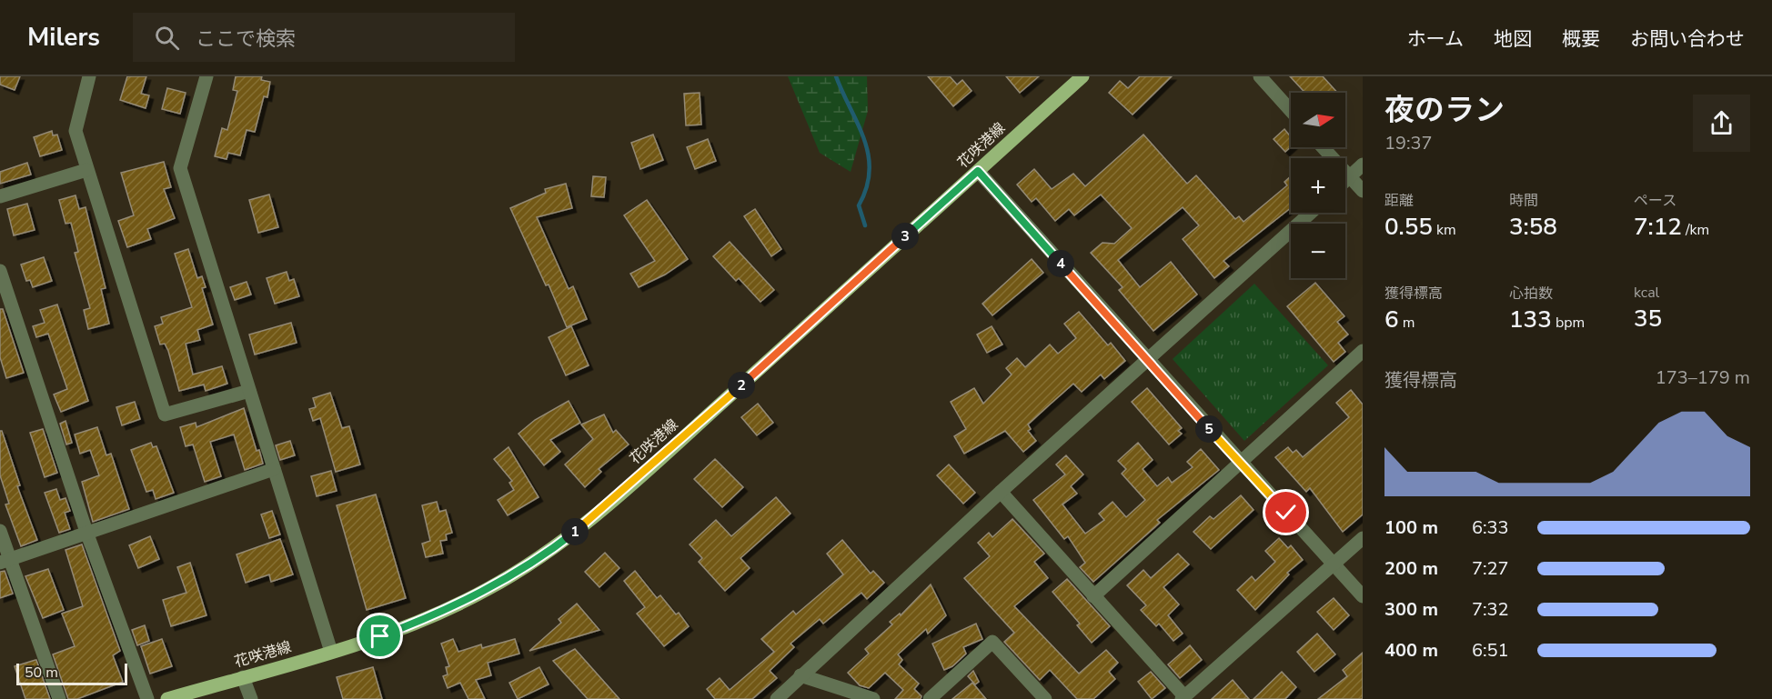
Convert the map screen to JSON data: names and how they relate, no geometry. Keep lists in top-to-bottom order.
{
  "streets": {
    "main road": ["花咲港線"]
  },
  "scale_bar": "50 m",
  "north": "right",
  "page": {
    "header": "Milers",
    "search": "ここで検索",
    "nav": [
      "ホーム",
      "地図",
      "概要",
      "お問い合わせ"
    ],
    "heading": ["夜のラン", "19:37"],
    "map_buttons": ["+", "−"],
    "stats": [
      ["距離", "0.55 km"],
      ["時間", "3:58"],
      ["ペース", "7:12 /km"],
      ["獲得標高", "6 m"],
      ["心拍数", "133 bpm"],
      ["kcal", "35"]
    ],
    "pins": [
      "3",
      "4",
      "2",
      "5",
      "1"
    ],
    "chart": ["獲得標高", "173–179 m"],
    "list": [
      {
        "name": "100 m",
        "note": "6:33"
      },
      {
        "name": "200 m",
        "note": "7:27"
      },
      {
        "name": "300 m",
        "note": "7:32"
      },
      {
        "name": "400 m",
        "note": "6:51"
      }
    ],
    "scale": "50 m"
  }
}
